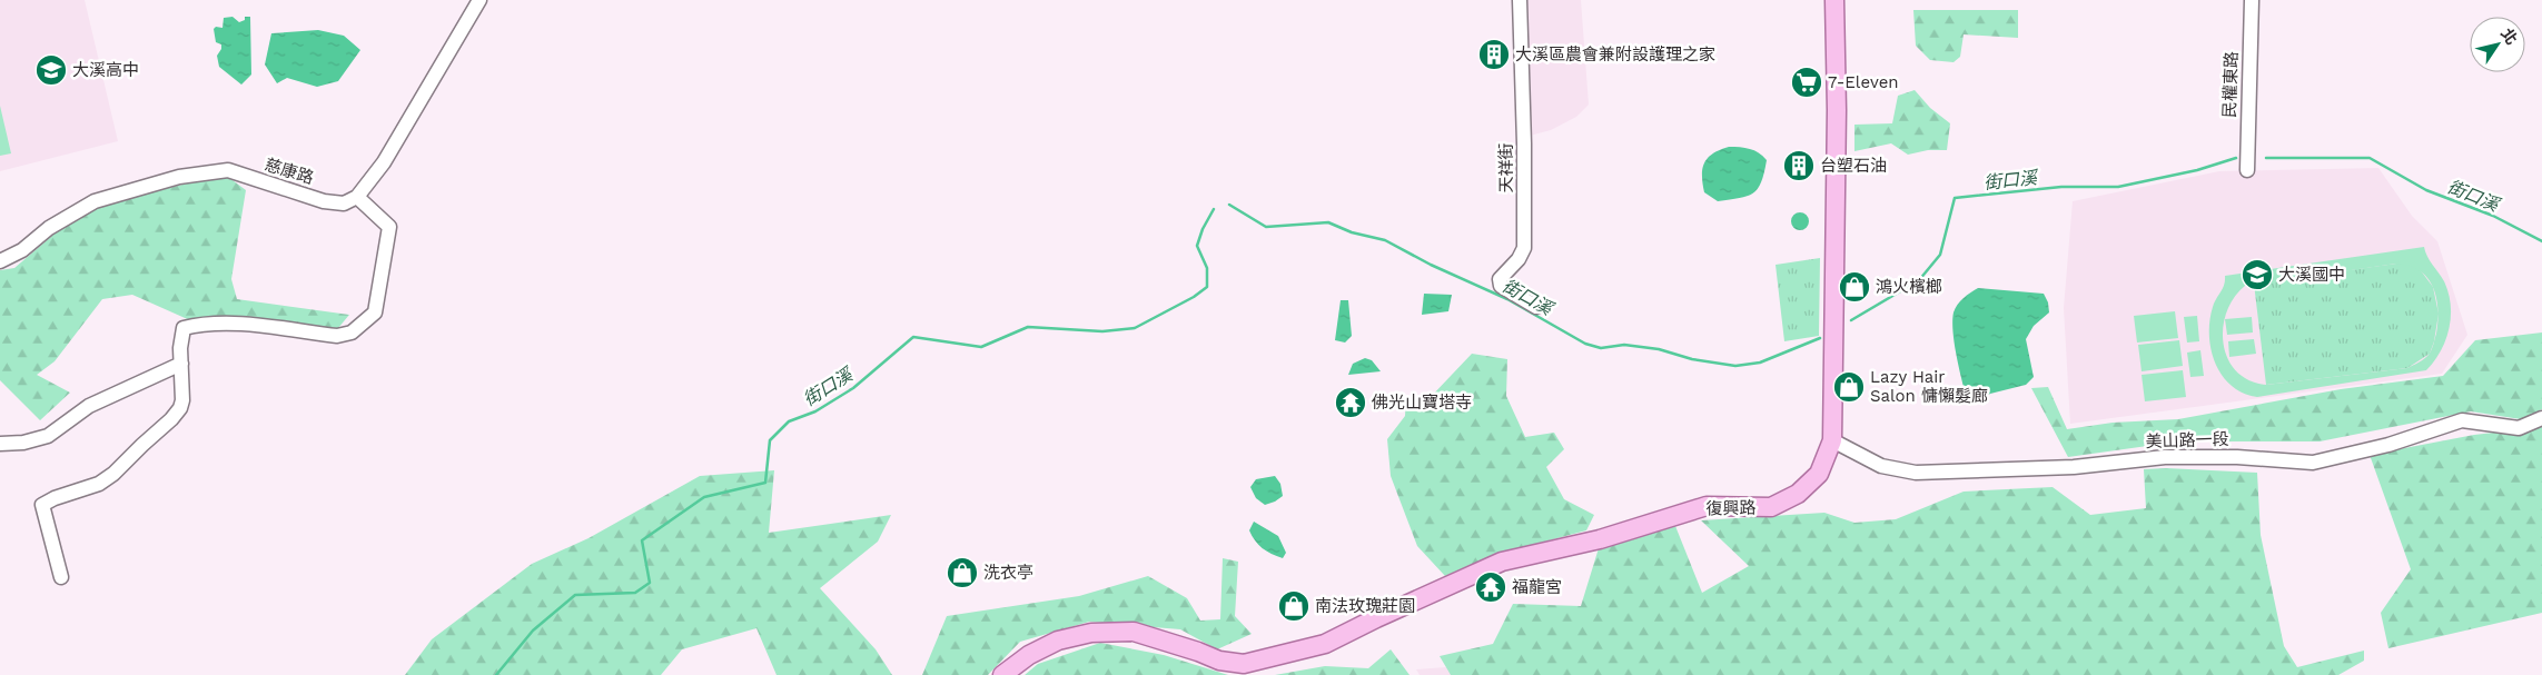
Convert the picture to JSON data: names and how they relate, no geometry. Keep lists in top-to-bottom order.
{
  "streets": {
    "main road": ["復興路"],
    "street": [
      "民權東路",
      "天祥街",
      "慈康路",
      "美山路一段"
    ]
  },
  "crossings": [
    ["美山路一段", "復興路"]
  ],
  "water": ["街口溪"],
  "places": {
    "building": ["大溪區農會兼附設護理之家", "台塑石油"],
    "school or university": ["大溪高中", "大溪國中"],
    "supermarket": ["7-Eleven"],
    "shop": [
      "鴻火檳榔",
      "Lazy Hair Salon 慵懶髮廊",
      "洗衣亭",
      "南法玫瑰莊園"
    ],
    "temple": ["佛光山寶塔寺", "福龍宮"]
  },
  "north": "top right"
}
